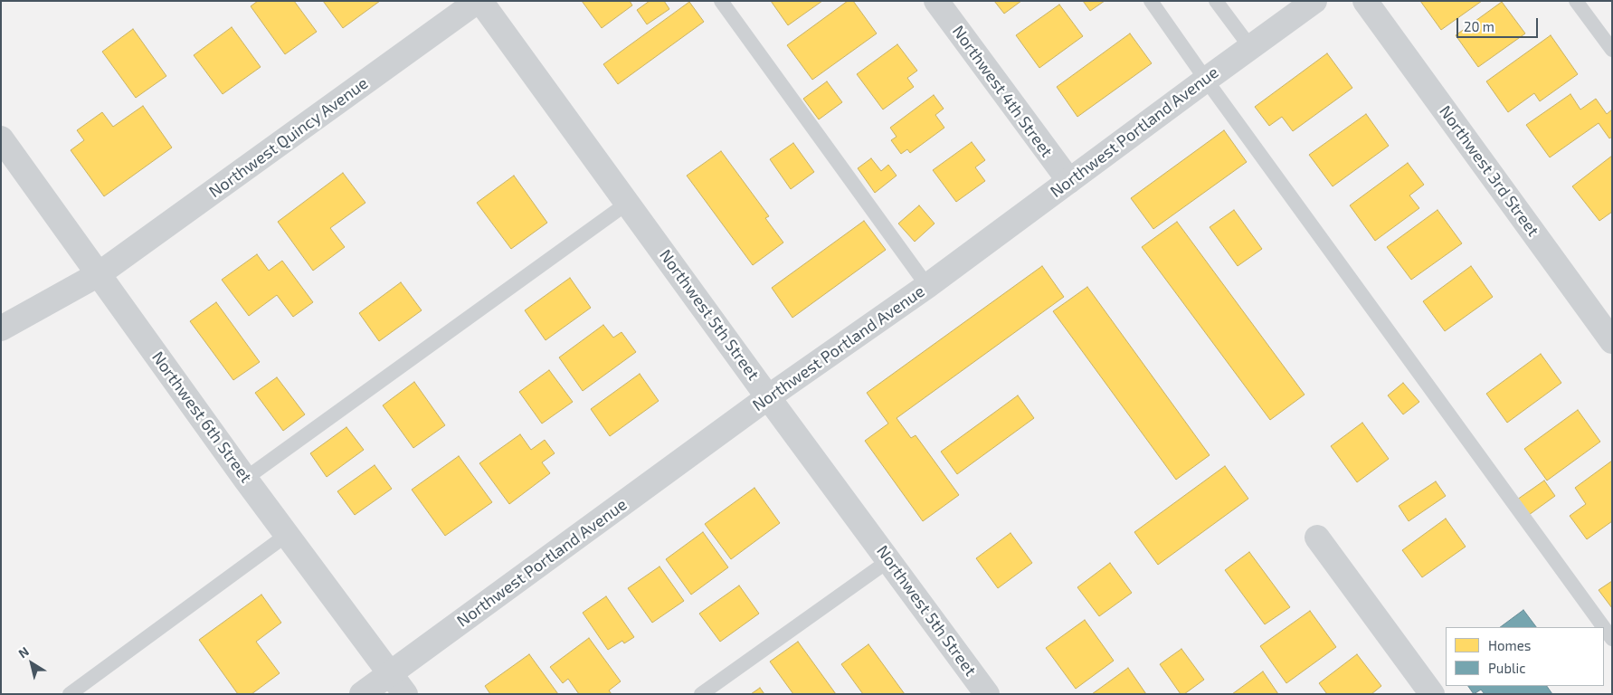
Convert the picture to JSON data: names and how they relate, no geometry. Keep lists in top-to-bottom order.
{
  "streets": {
    "street": [
      "Northwest 4th Street",
      "Northwest Portland Avenue",
      "Northwest Quincy Avenue",
      "Northwest 3rd Street",
      "Northwest 5th Street",
      "Northwest 6th Street"
    ]
  },
  "crossings": [
    ["Northwest 4th Street", "Northwest Portland Avenue"],
    ["Northwest Portland Avenue", "Northwest 5th Street"],
    ["Northwest Portland Avenue", "Northwest 6th Street"],
    ["Northwest Quincy Avenue", "Northwest 5th Street"],
    ["Northwest Quincy Avenue", "Northwest 6th Street"]
  ],
  "legend": ["Homes", "Public"],
  "scale_bar": "20 m",
  "north": "top left"
}
